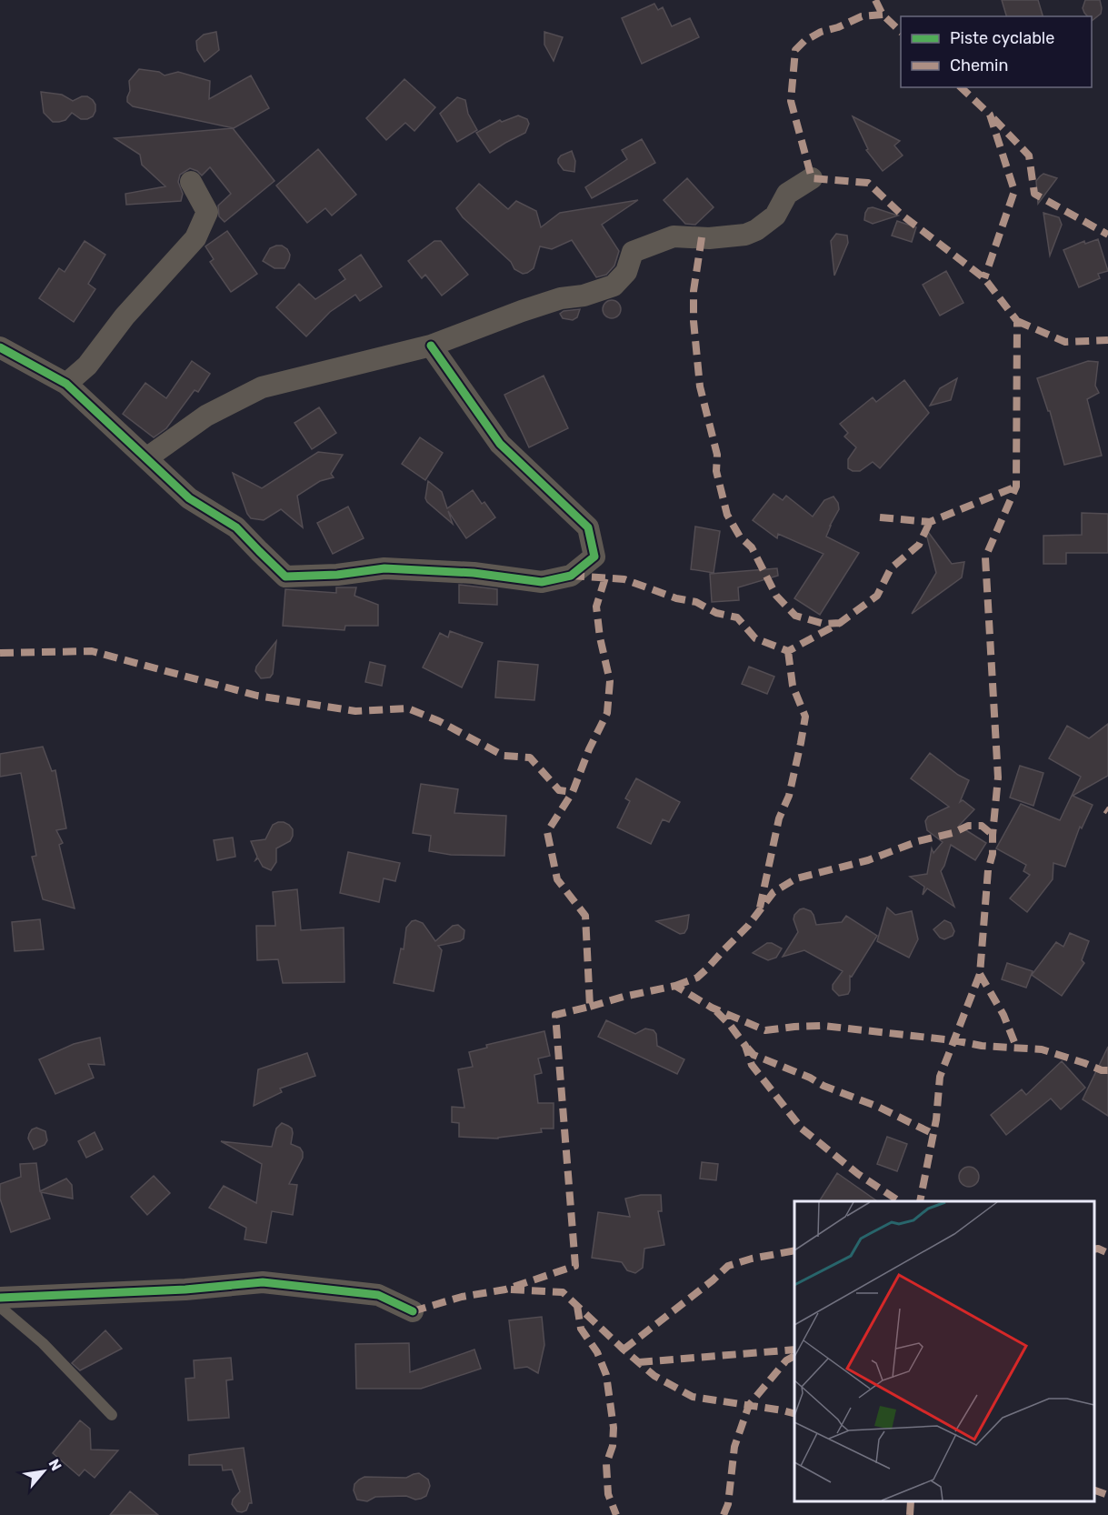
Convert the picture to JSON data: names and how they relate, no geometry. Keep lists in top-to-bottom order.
{
  "legend": ["Piste cyclable", "Chemin"],
  "north": "top right"
}
